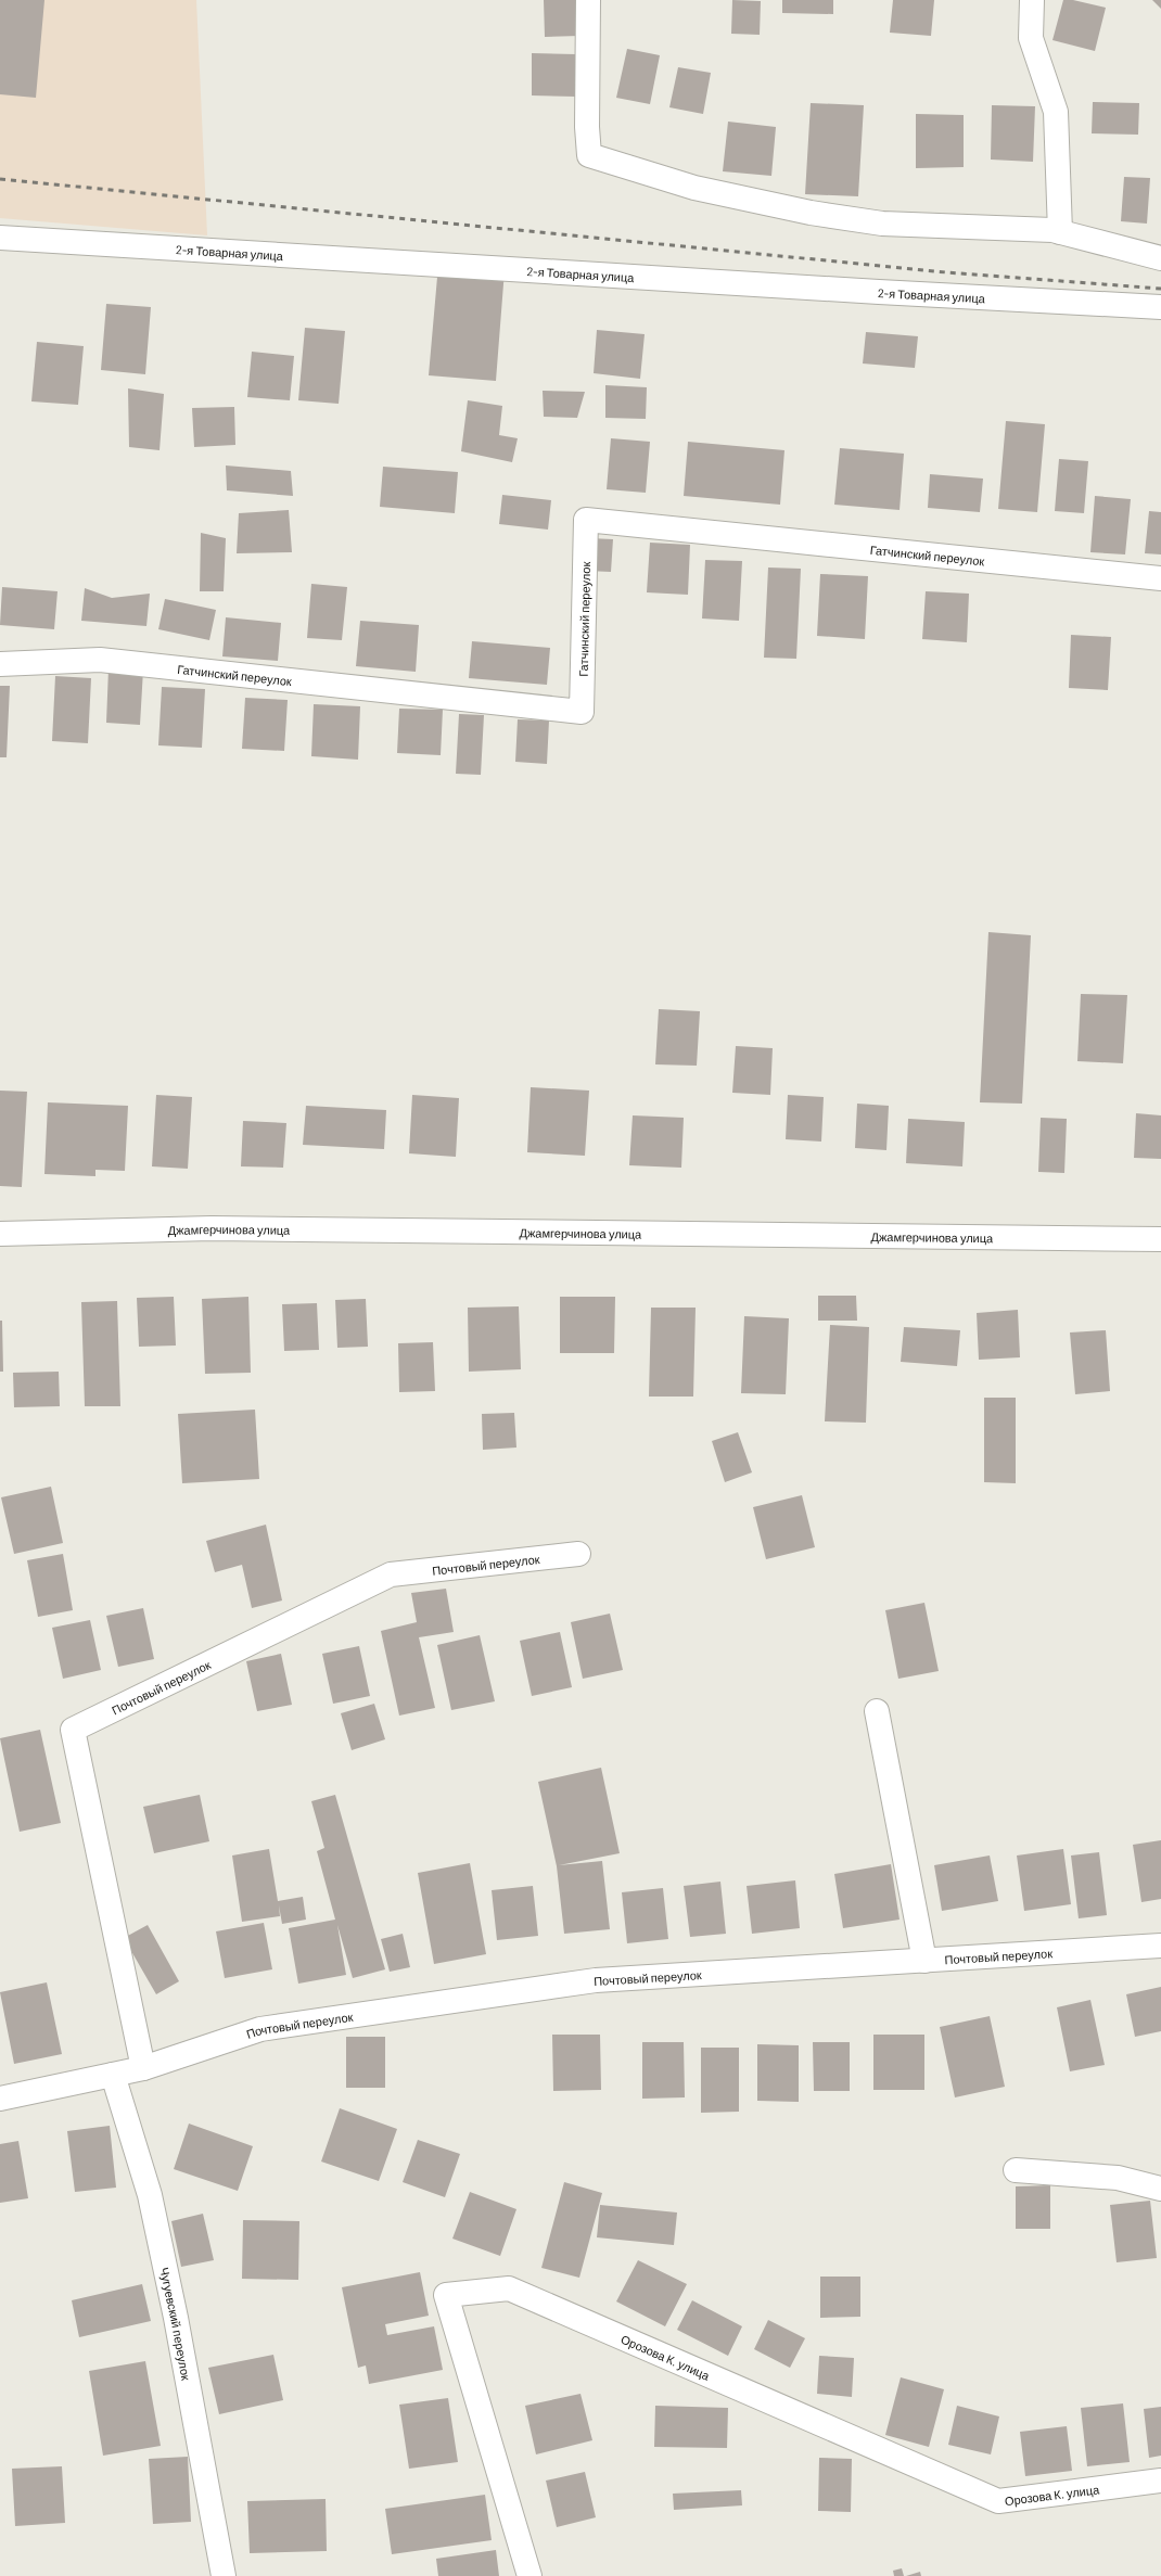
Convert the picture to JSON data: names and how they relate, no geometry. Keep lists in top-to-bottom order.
{
  "streets": {
    "street": [
      "2-я Товарная улица",
      "Гатчинский переулок",
      "Джамгерчинова улица",
      "Почтовый переулок",
      "Чугуевский переулок",
      "Орозова К. улица"
    ]
  },
  "crossings": [
    ["Почтовый переулок", "Чугуевский переулок"]
  ]
}
